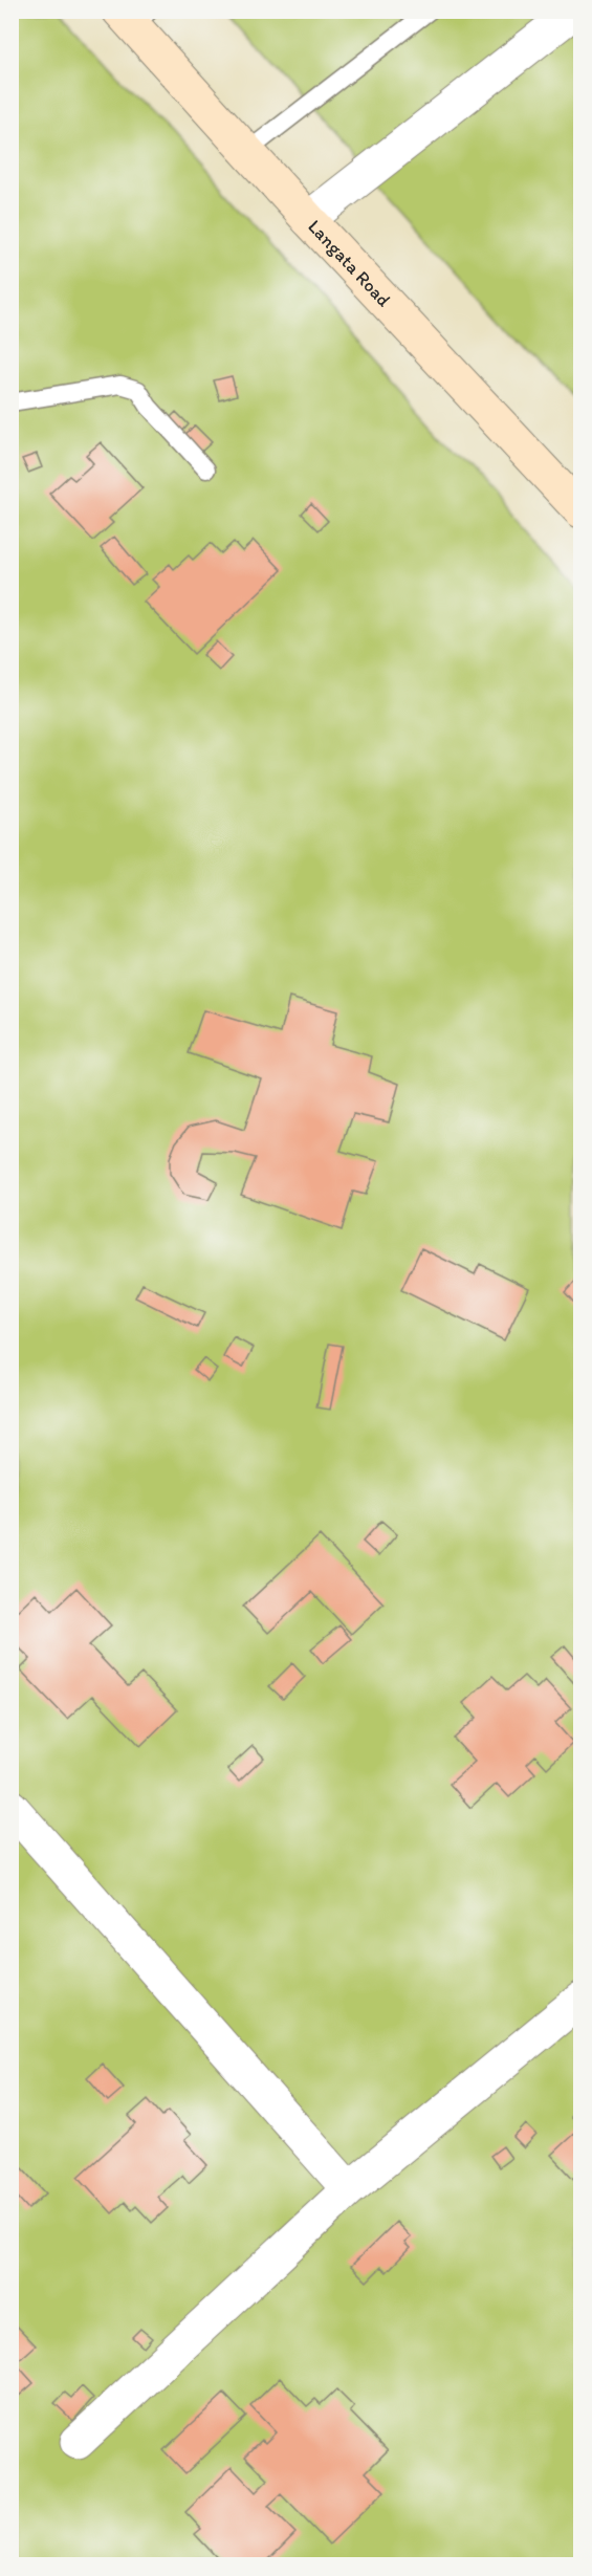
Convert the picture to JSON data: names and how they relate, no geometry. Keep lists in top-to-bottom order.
{
  "streets": {
    "main road": ["Langata Road"]
  }
}
